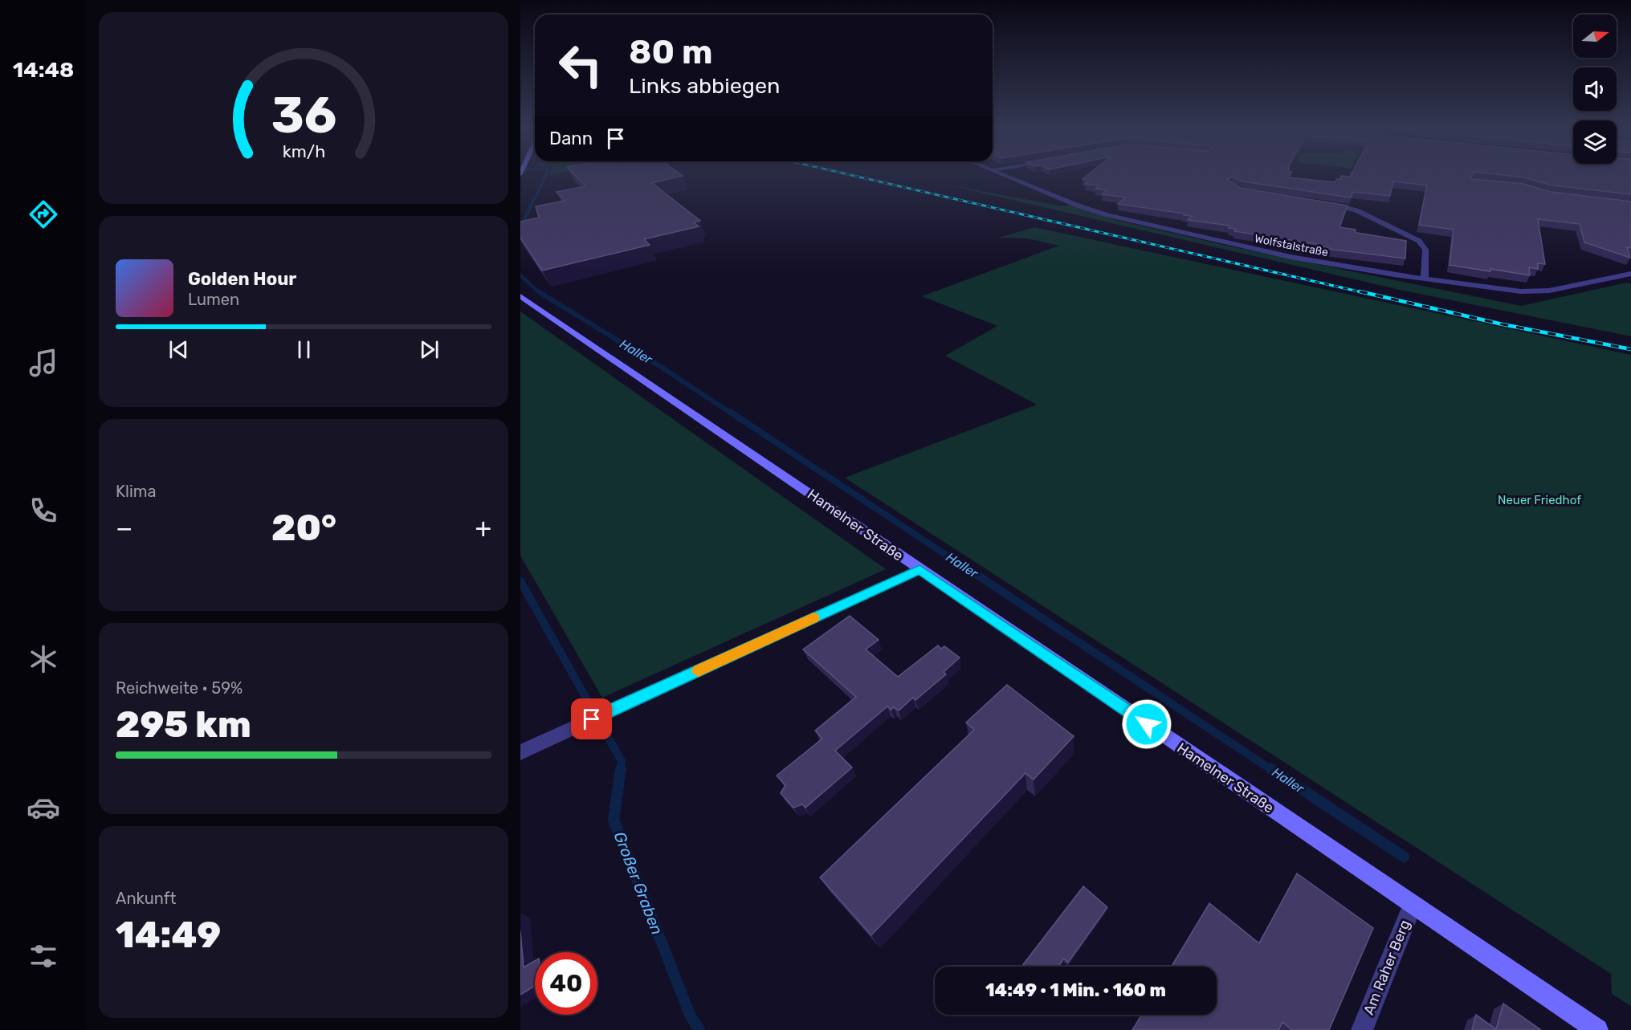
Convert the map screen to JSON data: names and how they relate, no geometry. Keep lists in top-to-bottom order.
{
  "streets": {
    "street": ["Wolfstalstraße", "Hamelner Straße", "Am Raher Berg"]
  },
  "crossings": [
    ["Hamelner Straße", "Am Raher Berg"]
  ],
  "water": ["Haller", "Großer Graben"],
  "parks": ["Neuer Friedhof"],
  "north": "right",
  "page": {
    "tabs": "14:48",
    "turn": ["80 m", "Links abbiegen"],
    "then": "Dann",
    "song": ["Golden Hour", "Lumen"],
    "tile": [
      "Klima",
      ["Reichweite · 59%", "295 km"],
      ["Ankunft", "14:49"]
    ],
    "heat": ["−", "20°", "+"],
    "limit": "40",
    "trip": "14:49 · 1 Min. · 160 m",
    "gauge": ["36", "km/h"]
  }
}
